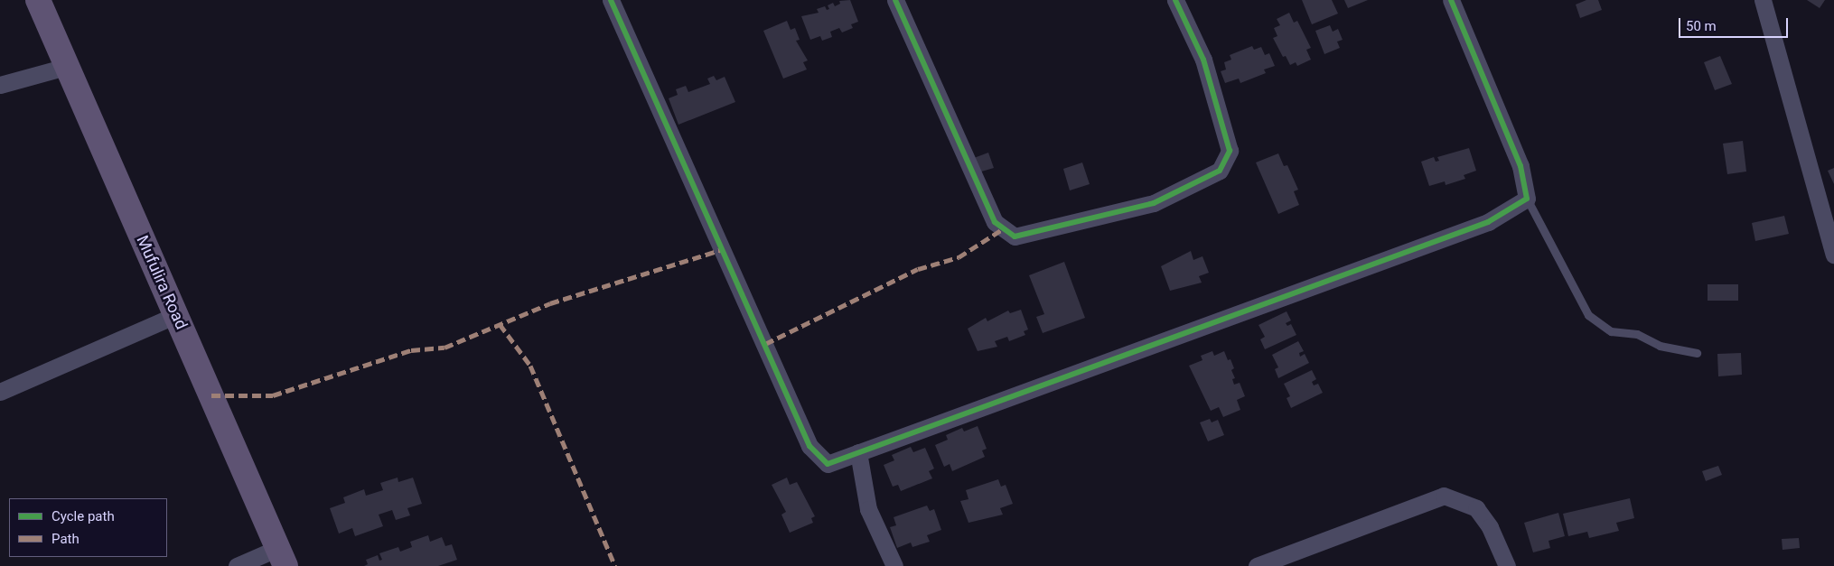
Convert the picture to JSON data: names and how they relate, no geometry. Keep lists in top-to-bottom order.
{
  "streets": {
    "main road": ["Mufulira Road"]
  },
  "legend": ["Cycle path", "Path"],
  "scale_bar": "50 m"
}
